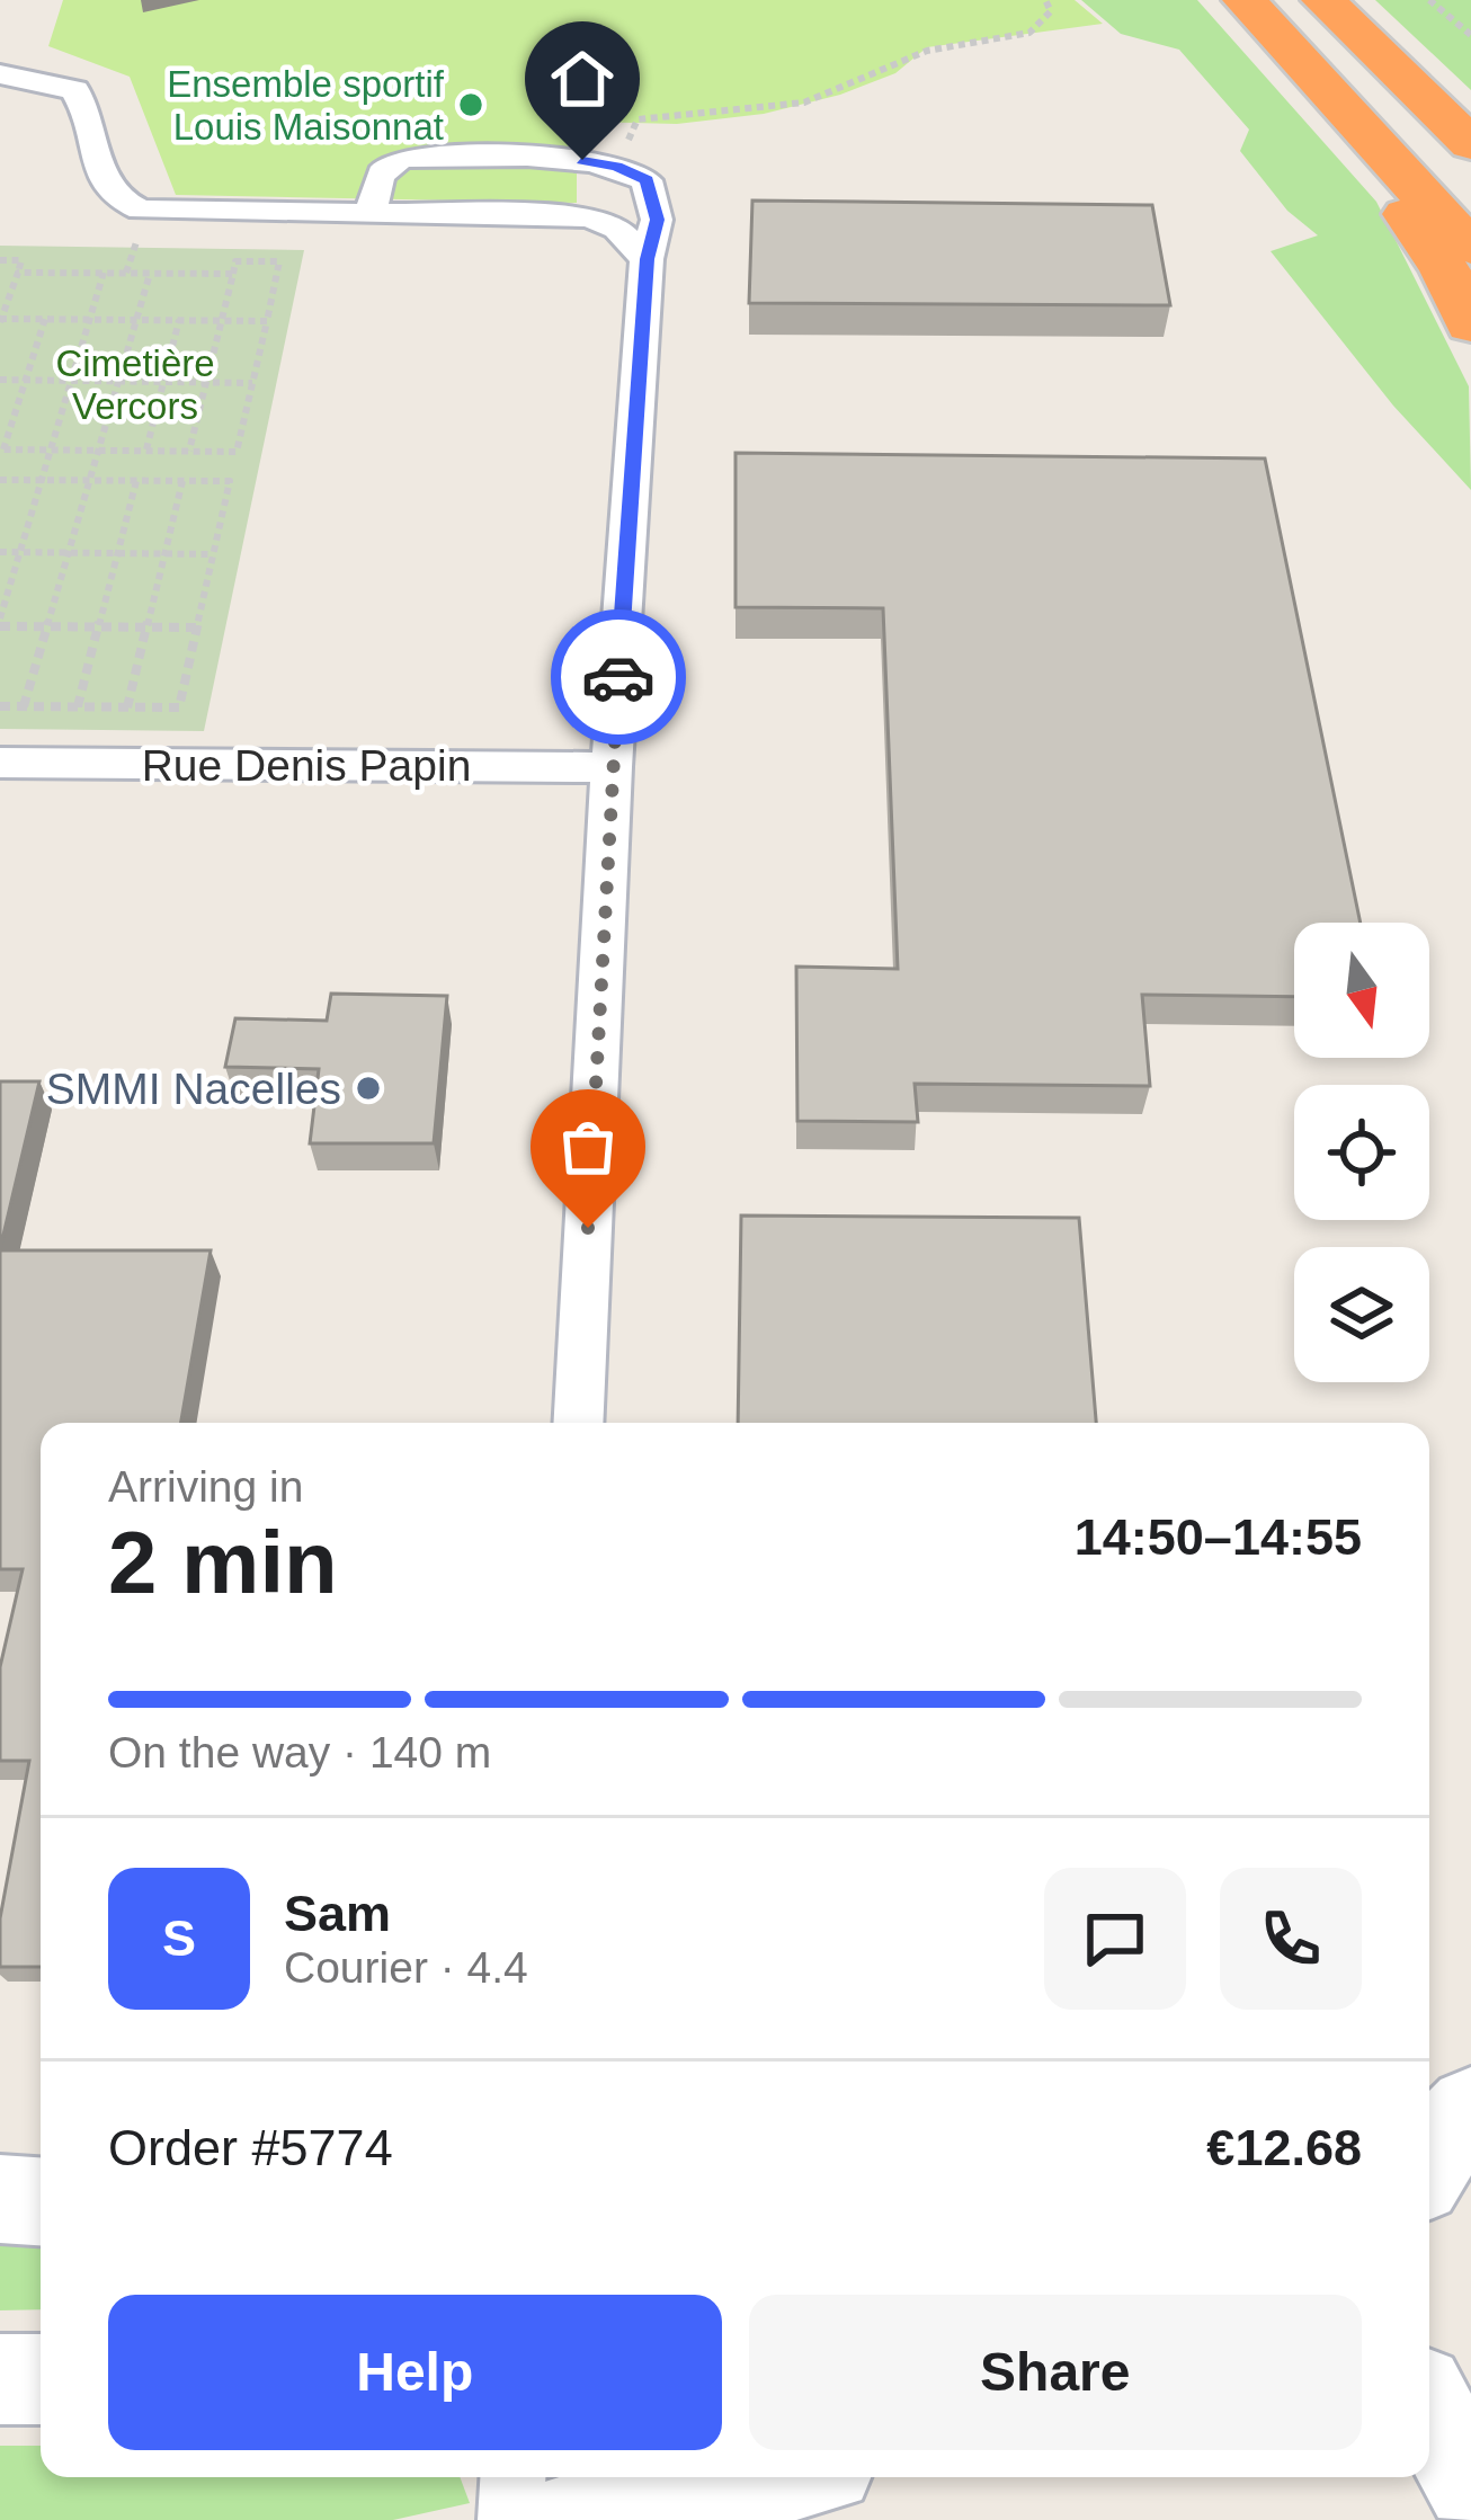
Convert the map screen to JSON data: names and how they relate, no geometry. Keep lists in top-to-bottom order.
{
  "streets": {
    "street": ["Rue Denis Papin"]
  },
  "parks": ["Cimetière Vercors"],
  "places": ["Ensemble sportif Louis Maisonnat", "SMMI Nacelles"],
  "north": "bottom",
  "page": {
    "heading": ["2 min", "Arriving in", "14:50–14:55"],
    "panel": [
      "Sam",
      "Courier · 4.4",
      "Order #5774",
      "€12.68"
    ],
    "bar": "On the way · 140 m",
    "round": "S",
    "buttons": ["Help", "Share"]
  }
}
